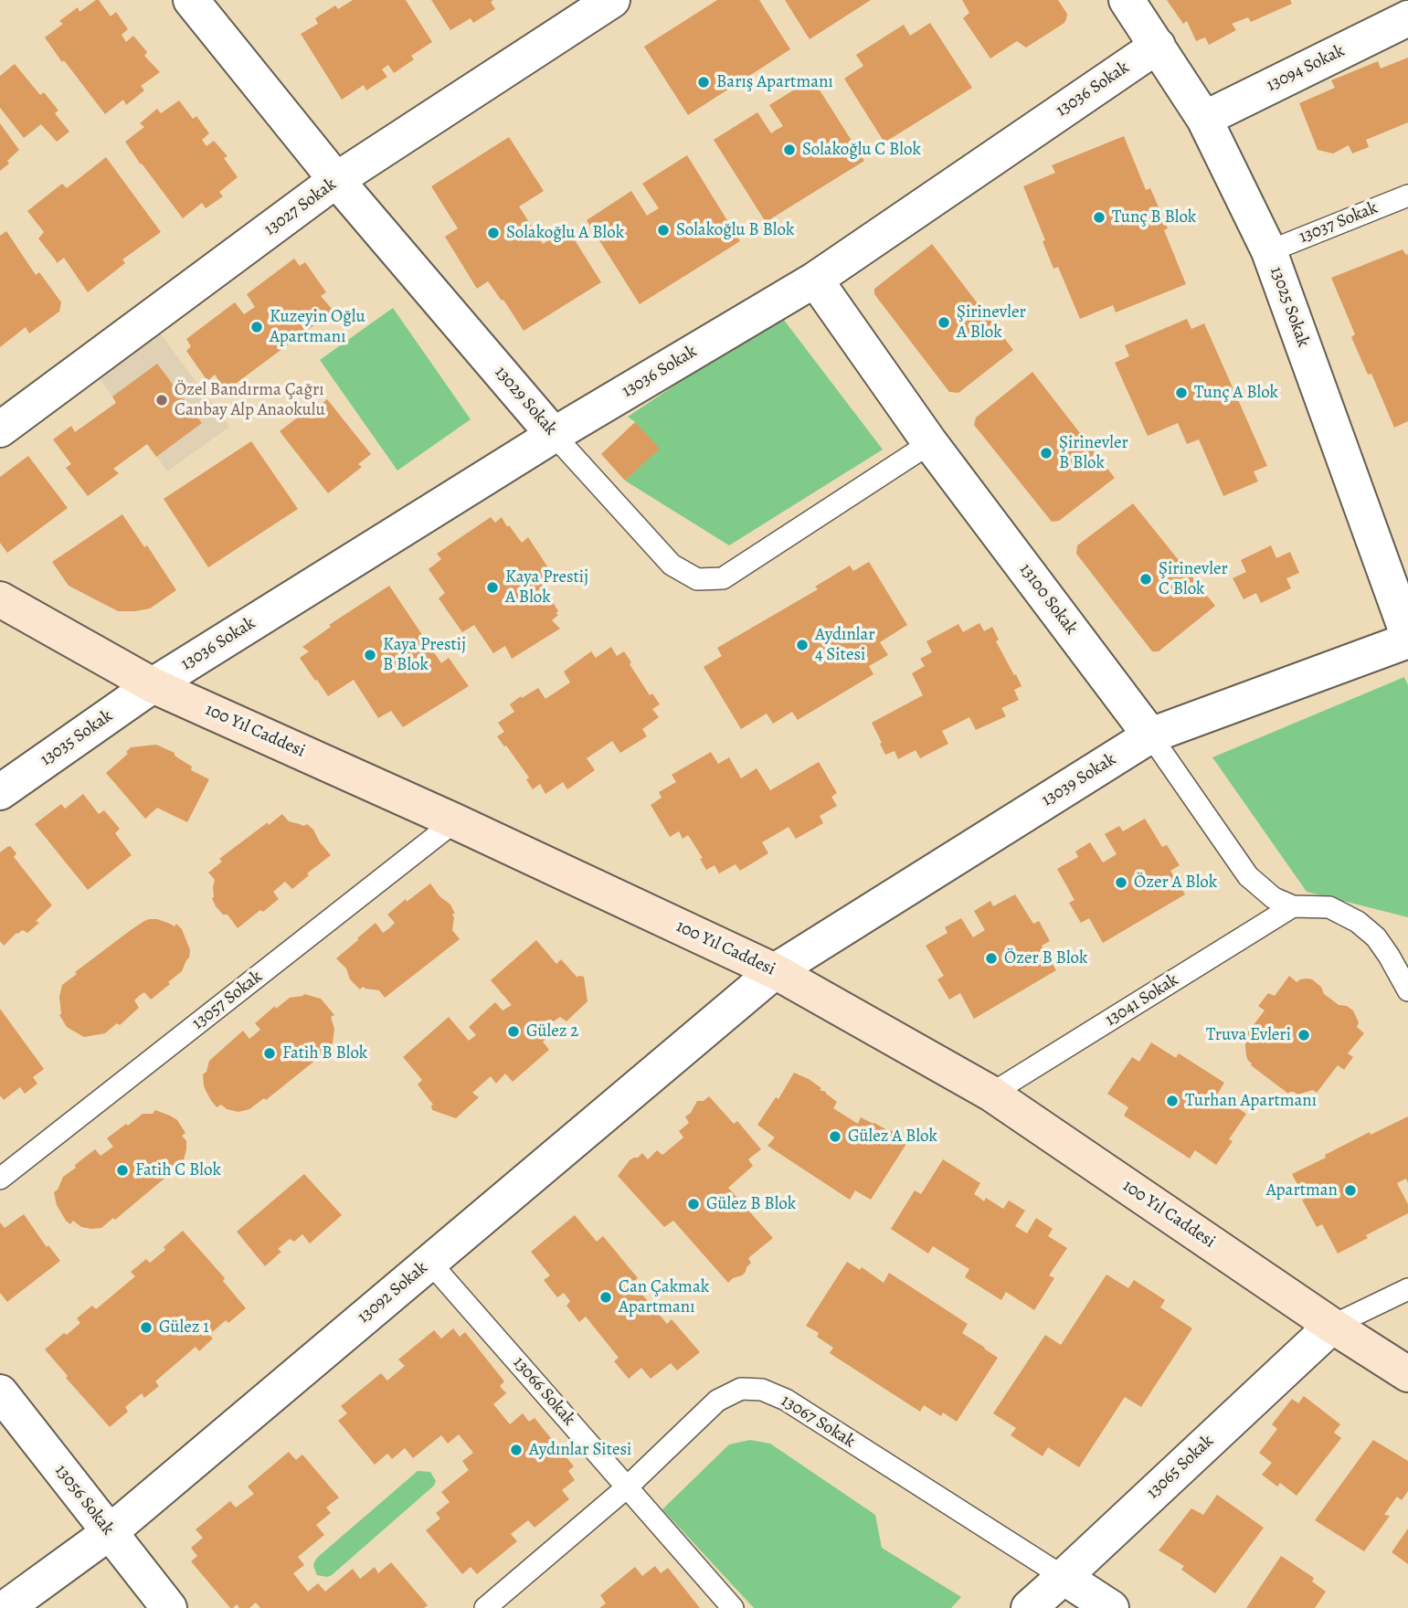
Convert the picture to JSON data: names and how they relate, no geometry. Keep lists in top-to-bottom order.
{
  "streets": {
    "street": [
      "13094 Sokak",
      "13036 Sokak",
      "13027 Sokak",
      "13025 Sokak",
      "13029 Sokak",
      "13100 Sokak",
      "100 Yıl Caddesi",
      "13035 Sokak",
      "13039 Sokak",
      "13092 Sokak",
      "13067 Sokak",
      "13065 Sokak",
      "13056 Sokak"
    ],
    "lane": [
      "13037 Sokak",
      "13057 Sokak",
      "13041 Sokak",
      "13066 Sokak"
    ]
  },
  "crossings": [
    ["13094 Sokak", "13025 Sokak"],
    ["13036 Sokak", "13025 Sokak"],
    ["13036 Sokak", "13029 Sokak"],
    ["13036 Sokak", "13100 Sokak"],
    ["13036 Sokak", "100 Yıl Caddesi"],
    ["13036 Sokak", "13035 Sokak"],
    ["13027 Sokak", "13029 Sokak"],
    ["13037 Sokak", "13025 Sokak"],
    ["13029 Sokak", "13100 Sokak"],
    ["13100 Sokak", "13039 Sokak"],
    ["13100 Sokak", "13041 Sokak"],
    ["100 Yıl Caddesi", "13035 Sokak"],
    ["100 Yıl Caddesi", "13039 Sokak"],
    ["100 Yıl Caddesi", "13057 Sokak"],
    ["100 Yıl Caddesi", "13041 Sokak"],
    ["100 Yıl Caddesi", "13092 Sokak"],
    ["100 Yıl Caddesi", "13065 Sokak"],
    ["13039 Sokak", "13092 Sokak"],
    ["13092 Sokak", "13066 Sokak"],
    ["13092 Sokak", "13056 Sokak"],
    ["13066 Sokak", "13067 Sokak"],
    ["13067 Sokak", "13065 Sokak"]
  ],
  "places": [
    "Barış Apartmanı",
    "Solakoğlu C Blok",
    "Tunç B Blok",
    "Solakoğlu B Blok",
    "Solakoğlu A Blok",
    "Şirinevler A Blok",
    "Kuzeyin Oğlu Apartmanı",
    "Tunç A Blok",
    "Özel Bandırma Çağrı Canbay Alp Anaokulu",
    "Şirinevler B Blok",
    "Şirinevler C Blok",
    "Kaya Prestij A Blok",
    "Aydınlar 4 Sitesi",
    "Kaya Prestij B Blok",
    "Özer A Blok",
    "Özer B Blok",
    "Gülez 2",
    "Truva Evleri",
    "Fatih B Blok",
    "Turhan Apartmanı",
    "Gülez A Blok",
    "Fatih C Blok",
    "Apartman",
    "Gülez B Blok",
    "Can Çakmak Apartmanı",
    "Gülez 1",
    "Aydınlar Sitesi"
  ]
}
